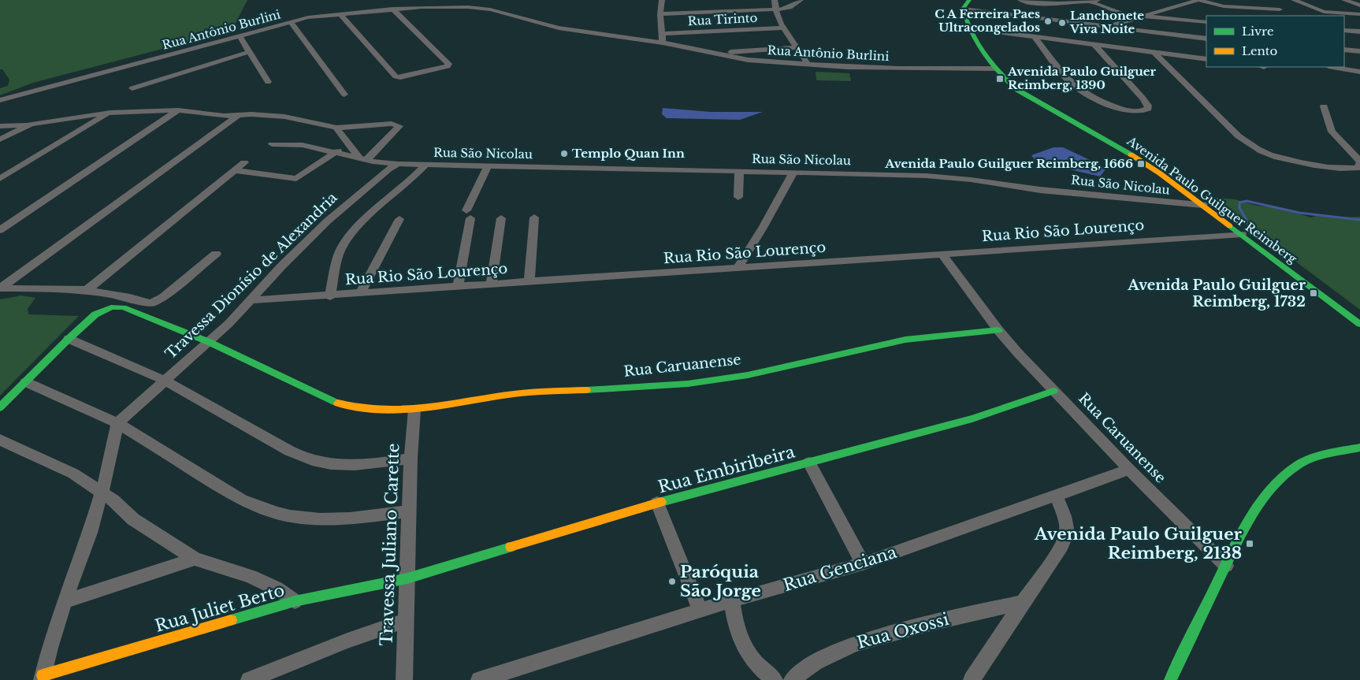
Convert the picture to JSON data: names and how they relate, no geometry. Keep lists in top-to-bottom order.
{
  "streets": {
    "street": [
      "Rua Tirinto",
      "Rua Antônio Burlini",
      "Rua São Nicolau",
      "Avenida Paulo Guilguer Reimberg",
      "Rua Rio São Lourenço",
      "Travessa Dionísio de Alexandria",
      "Rua Caruanense",
      "Rua Embiribeira",
      "Travessa Juliano Carette",
      "Rua Genciana",
      "Rua Juliet Berto",
      "Rua Oxossi"
    ]
  },
  "crossings": [
    ["Rua Antônio Burlini", "Avenida Paulo Guilguer Reimberg"],
    ["Rua São Nicolau", "Avenida Paulo Guilguer Reimberg"],
    ["Rua São Nicolau", "Travessa Dionísio de Alexandria"],
    ["Avenida Paulo Guilguer Reimberg", "Rua Rio São Lourenço"],
    ["Rua Rio São Lourenço", "Travessa Dionísio de Alexandria"],
    ["Rua Rio São Lourenço", "Rua Caruanense"],
    ["Travessa Dionísio de Alexandria", "Rua Caruanense"],
    ["Rua Caruanense", "Rua Embiribeira"],
    ["Rua Caruanense", "Travessa Juliano Carette"],
    ["Rua Caruanense", "Rua Genciana"],
    ["Rua Embiribeira", "Travessa Juliano Carette"],
    ["Rua Embiribeira", "Rua Juliet Berto"],
    ["Travessa Juliano Carette", "Rua Juliet Berto"]
  ],
  "places": {
    "other": [
      "C A Ferreira Paes Ultracongelados",
      "Lanchonete Viva Noite",
      "Templo Quan Inn",
      "Paróquia São Jorge"
    ],
    "transit": [
      "Avenida Paulo Guilguer Reimberg, 1390",
      "Avenida Paulo Guilguer Reimberg, 1666",
      "Avenida Paulo Guilguer Reimberg, 1732",
      "Avenida Paulo Guilguer Reimberg, 2138"
    ]
  },
  "legend": ["Livre", "Lento"]
}
